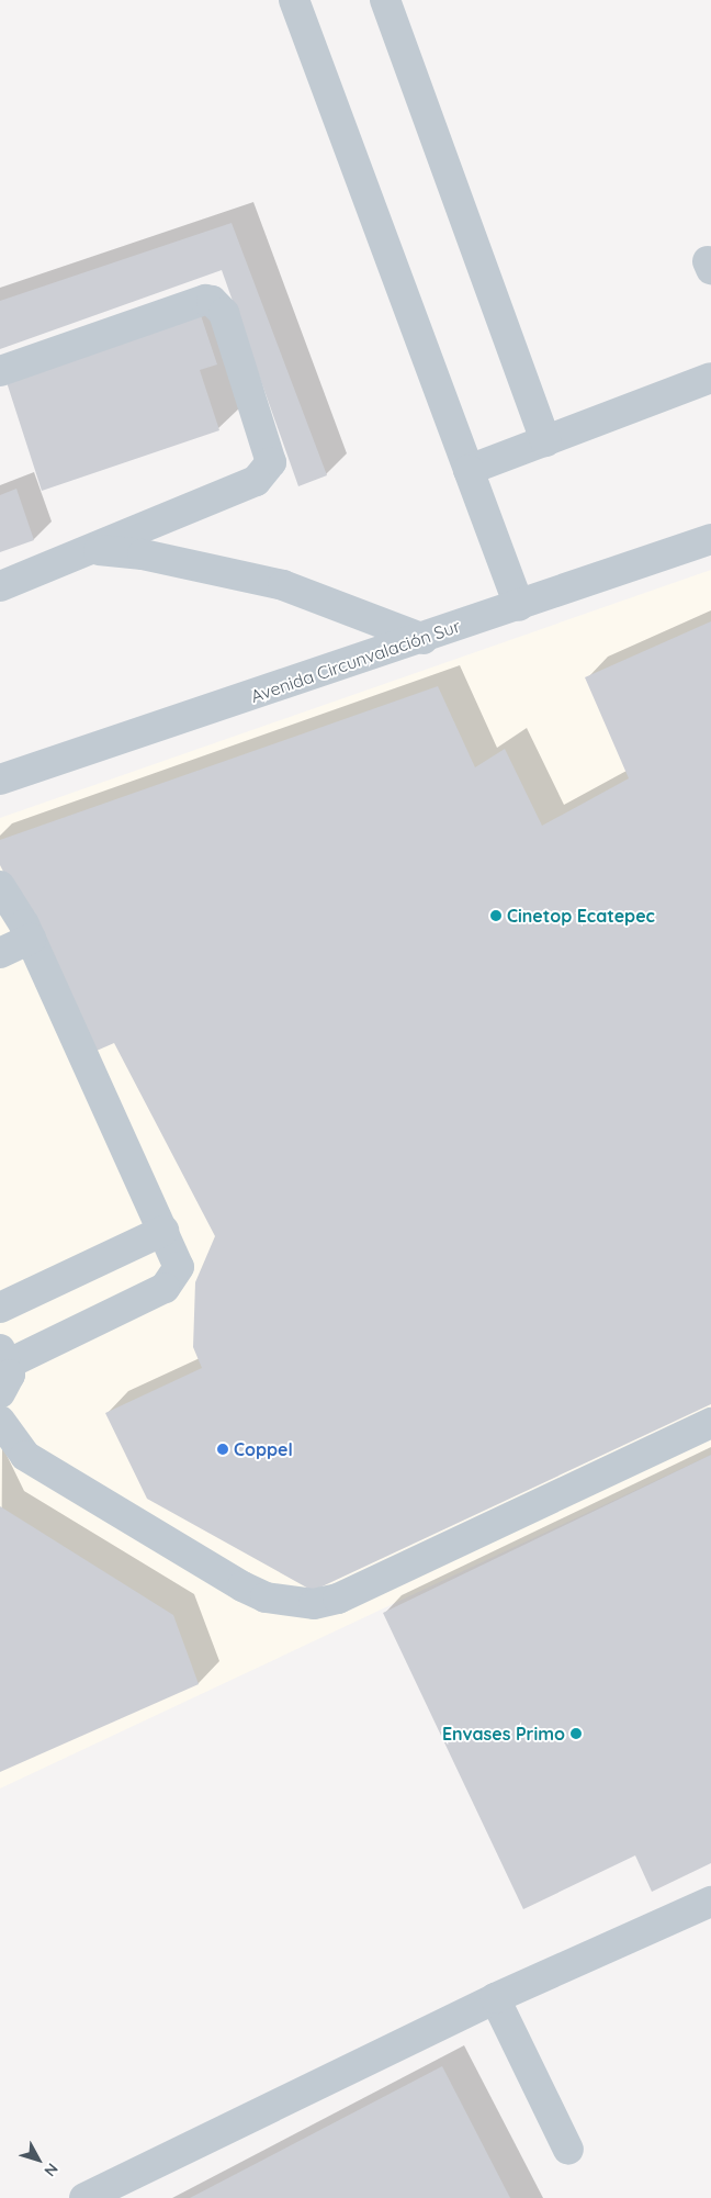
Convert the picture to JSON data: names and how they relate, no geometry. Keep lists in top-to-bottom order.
{
  "streets": {
    "street": ["Avenida Circunvalación Sur"]
  },
  "places": ["Cinetop Ecatepec", "Coppel", "Envases Primo"],
  "north": "bottom right"
}
